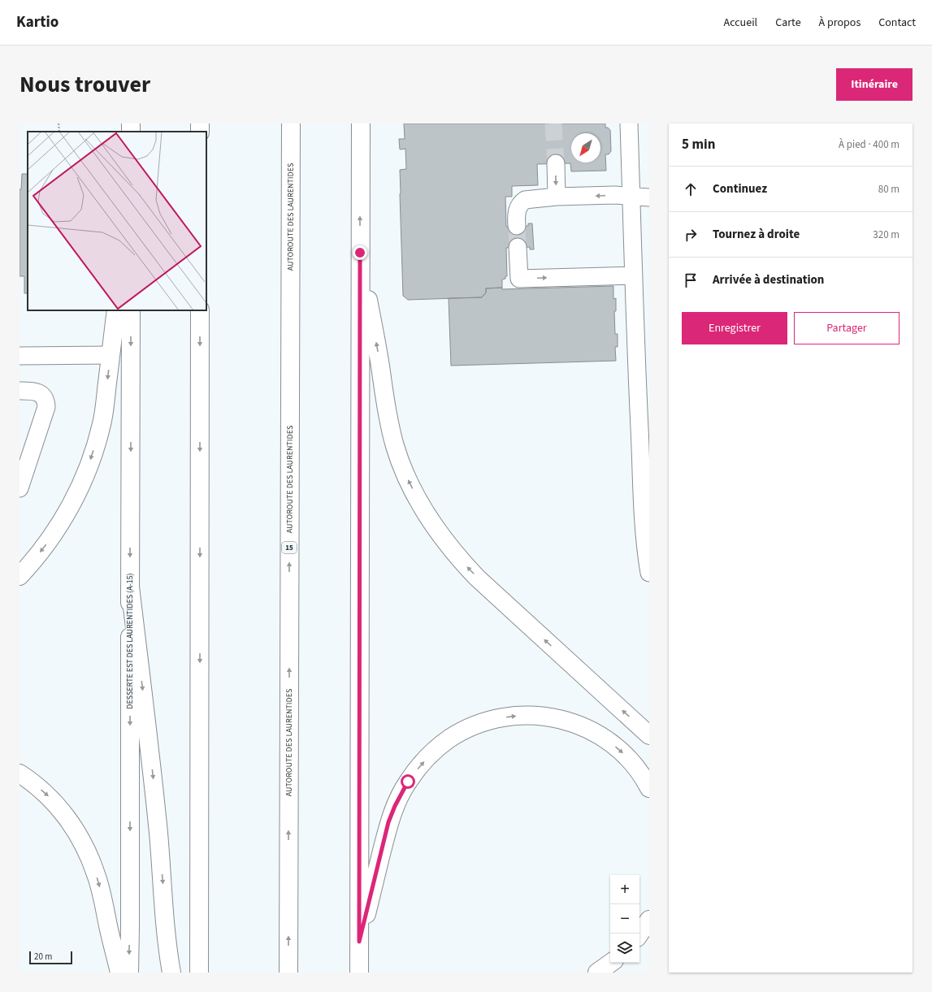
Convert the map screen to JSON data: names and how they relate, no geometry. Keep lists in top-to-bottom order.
{
  "streets": {
    "main road": ["AUTOROUTE DES LAURENTIDES", "15", "DESSERTE EST DES LAURENTIDES (A-15)"]
  },
  "scale_bar": "20 m",
  "north": "bottom left",
  "page": {
    "header": "Kartio",
    "nav": [
      "Accueil",
      "Carte",
      "À propos",
      "Contact"
    ],
    "title": "Nous trouver",
    "buttons": [
      "Itinéraire",
      ["Enregistrer", "Partager"]
    ],
    "heading": ["5 min", "À pied · 400 m"],
    "list": [
      ["Continuez", "80 m"],
      ["Tournez à droite", "320 m"],
      "Arrivée à destination"
    ],
    "map_buttons": ["+", "−"],
    "scale": "20 m"
  }
}
